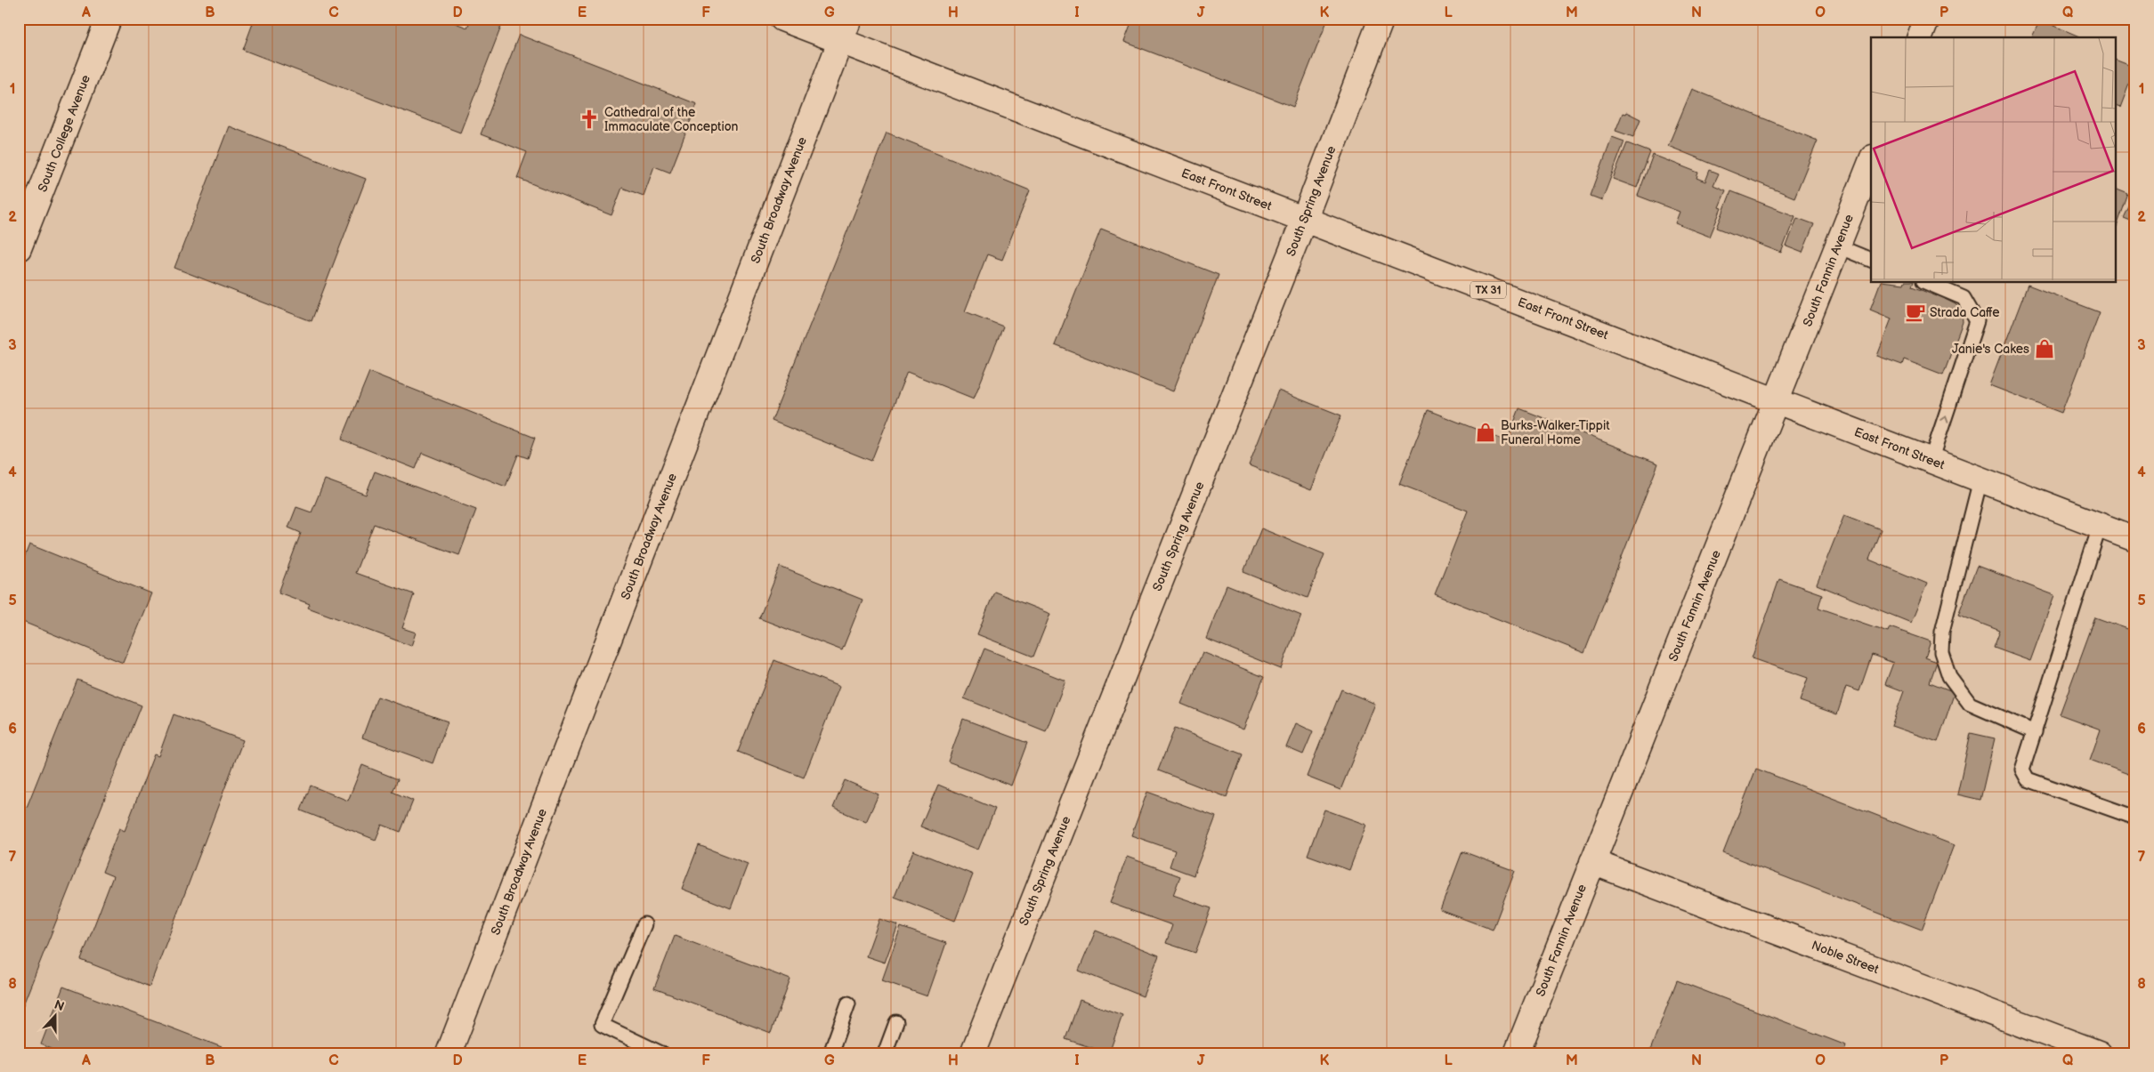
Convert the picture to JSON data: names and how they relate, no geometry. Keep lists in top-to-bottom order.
{
  "streets": {
    "street": [
      "South College Avenue",
      "East Front Street",
      "South Broadway Avenue",
      "South Spring Avenue",
      "South Fannin Avenue",
      "TX 31",
      "Noble Street"
    ]
  },
  "crossings": [
    ["East Front Street", "South Broadway Avenue"],
    ["East Front Street", "South Spring Avenue"],
    ["East Front Street", "South Fannin Avenue"],
    ["East Front Street", "TX 31"],
    ["South Broadway Avenue", "TX 31"],
    ["South Fannin Avenue", "Noble Street"]
  ],
  "places": {
    "church": ["Cathedral of the Immaculate Conception"],
    "cafe": ["Strada Caffe"],
    "shop": ["Janie's Cakes", "Burks-Walker-Tippit Funeral Home"]
  },
  "north": "top",
  "grid": {
    "columns": [
      "A",
      "B",
      "C",
      "D",
      "E",
      "F",
      "G",
      "H",
      "I",
      "J",
      "K",
      "L",
      "M",
      "N",
      "O",
      "P",
      "Q"
    ],
    "rows": [
      "1",
      "2",
      "3",
      "4",
      "5",
      "6",
      "7",
      "8"
    ]
  }
}
